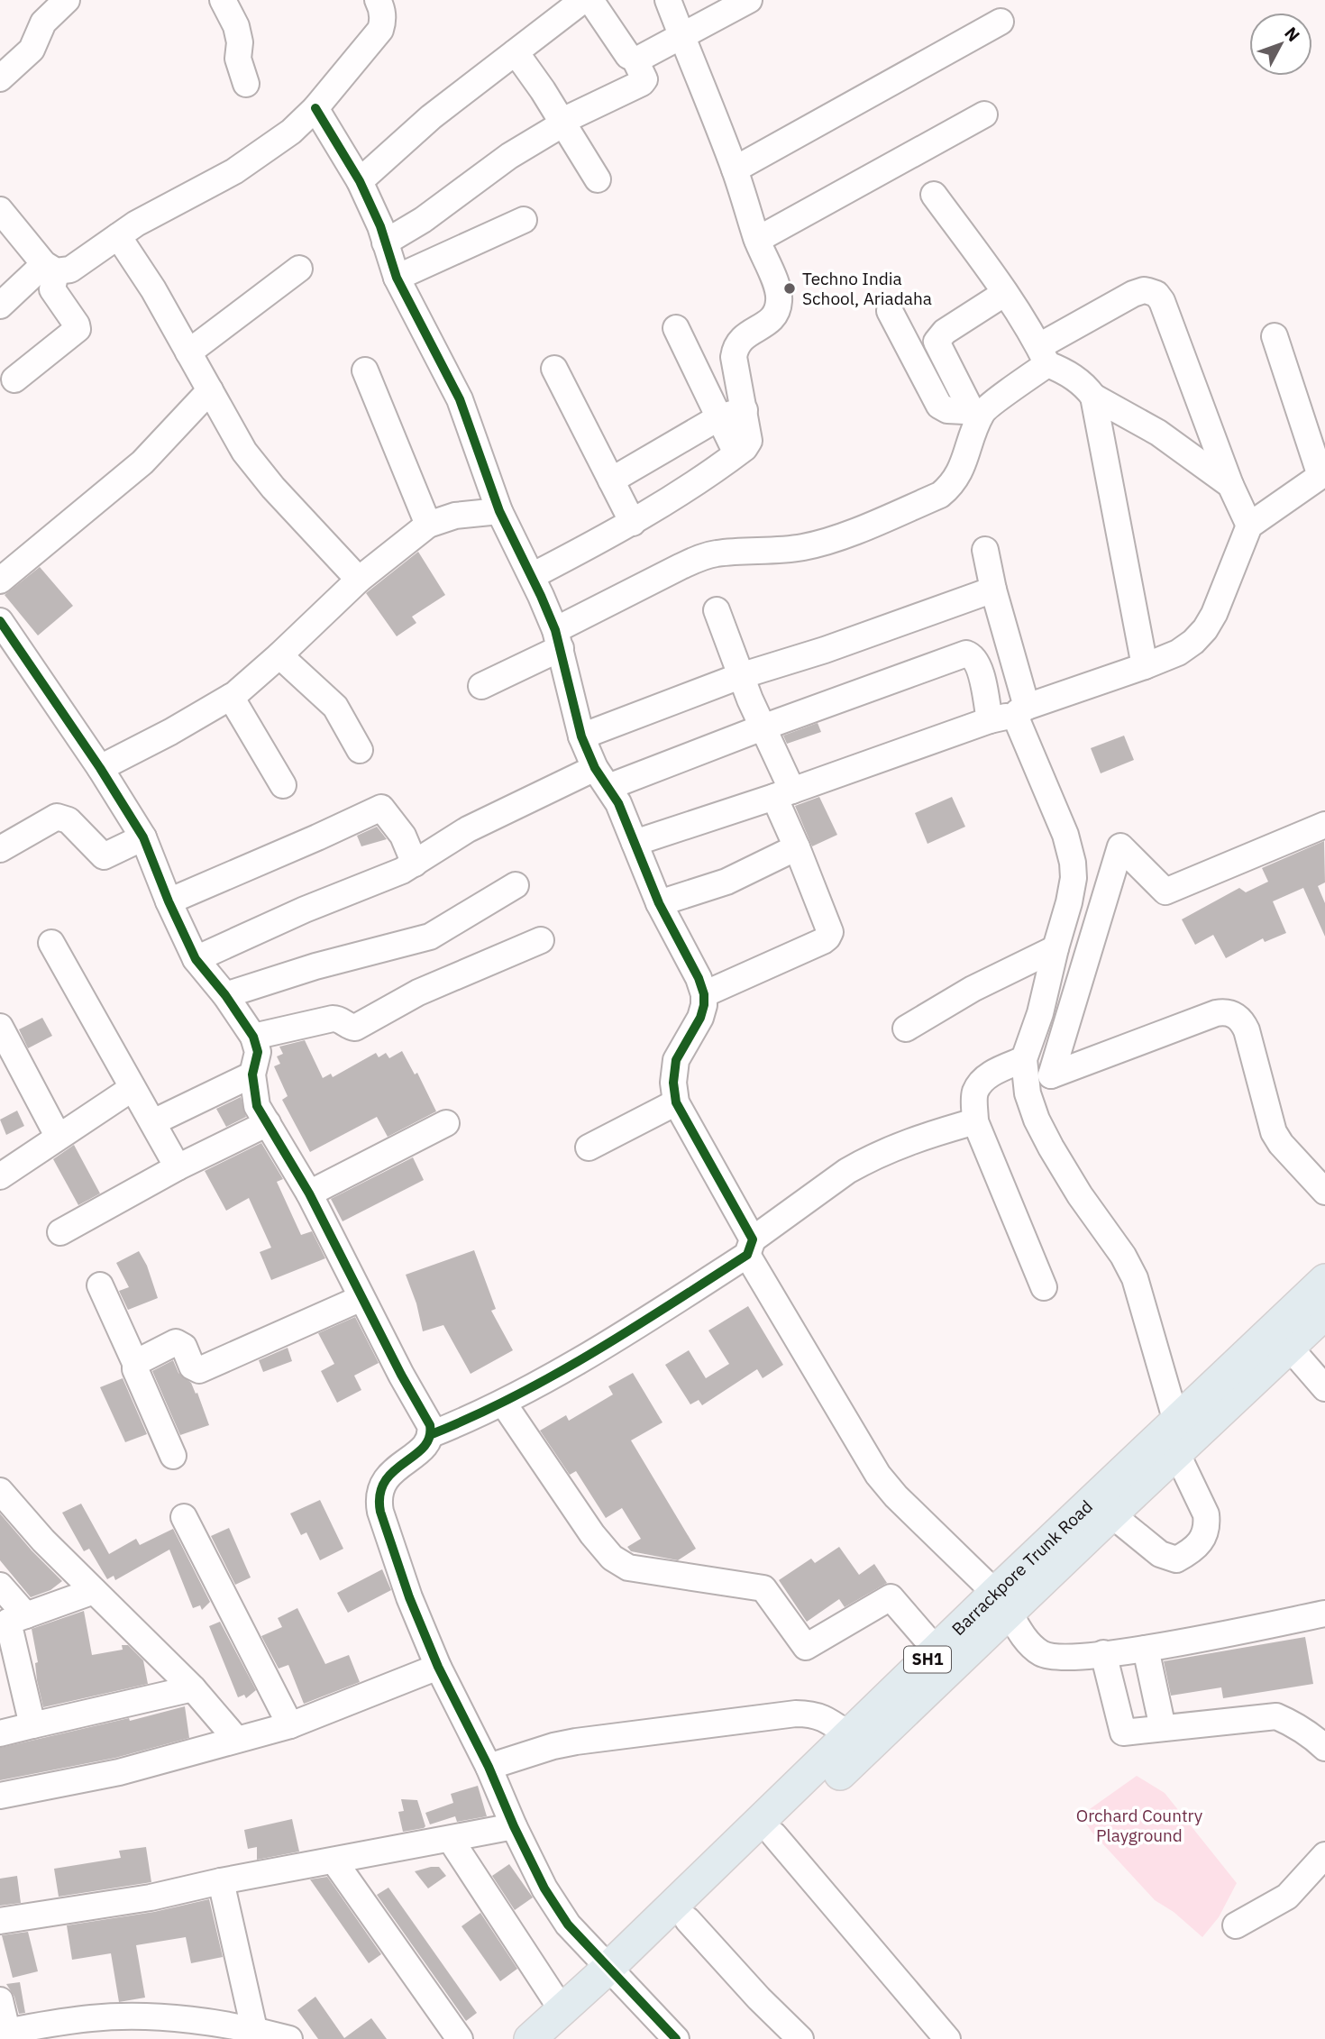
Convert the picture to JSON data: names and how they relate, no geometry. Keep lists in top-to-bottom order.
{
  "streets": {
    "main road": ["Barrackpore Trunk Road", "SH1"]
  },
  "parks": ["Orchard Country Playground"],
  "places": ["Techno India School, Ariadaha"],
  "north": "top right"
}
